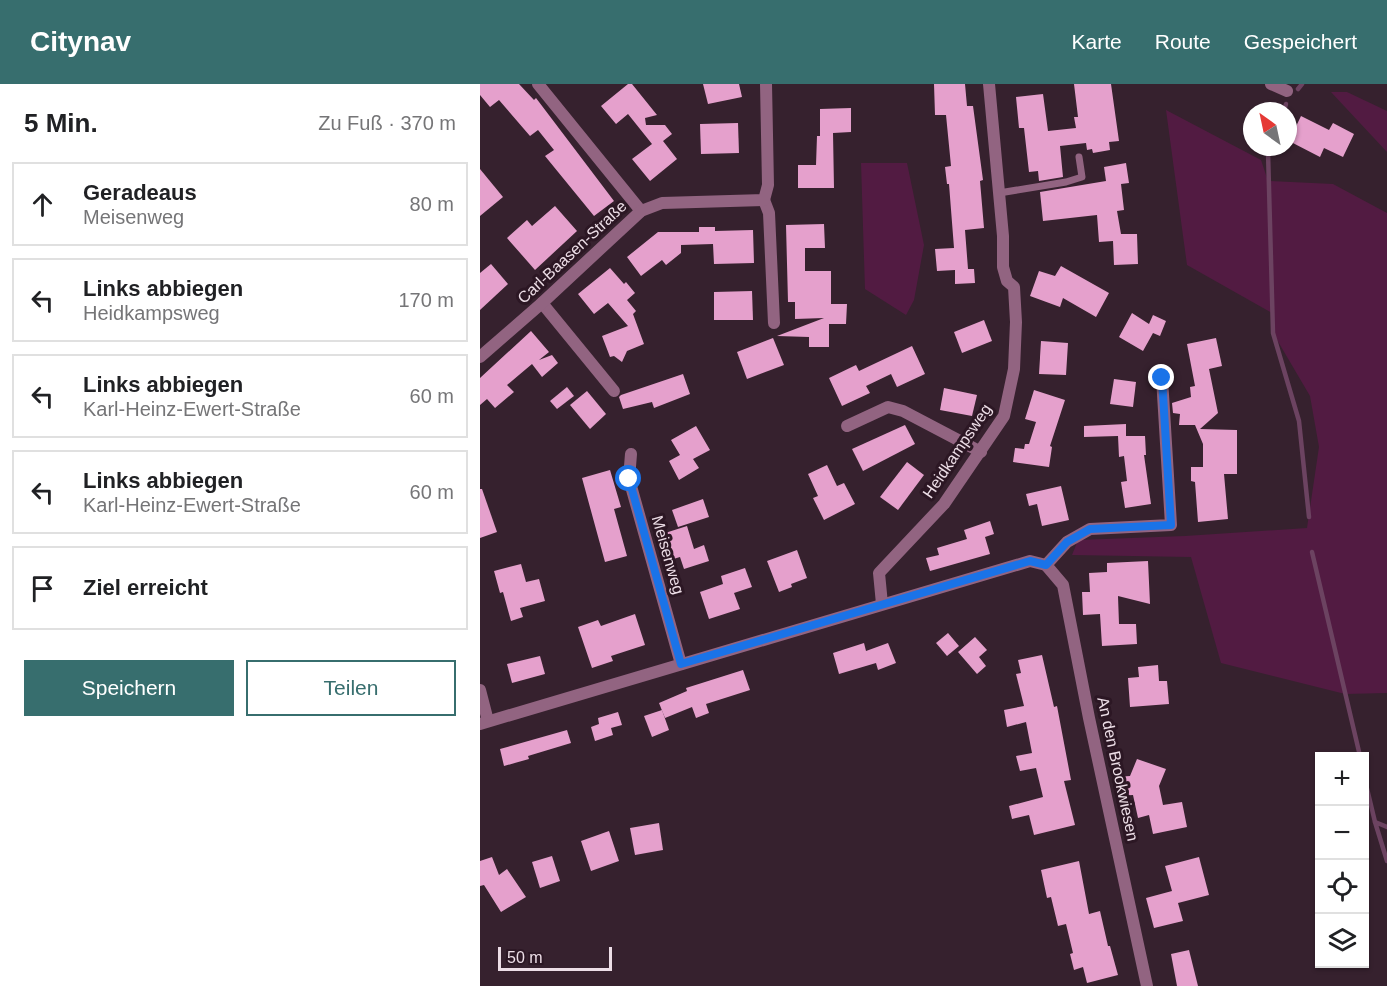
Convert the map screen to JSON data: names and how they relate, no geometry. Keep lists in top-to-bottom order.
{
  "streets": {
    "street": [
      "Carl-Baasen-Straße",
      "Heidkampsweg",
      "Meisenweg",
      "An den Brookwiesen"
    ]
  },
  "scale_bar": "50 m",
  "north": "top left",
  "page": {
    "header": "Citynav",
    "nav": ["Karte", "Route", "Gespeichert"],
    "heading": ["5 Min.", "Zu Fuß · 370 m"],
    "list": [
      ["Geradeaus", "Meisenweg", "80 m"],
      ["Links abbiegen", "Heidkampsweg", "170 m"],
      ["Links abbiegen", "Karl-Heinz-Ewert-Straße", "60 m"],
      ["Links abbiegen", "Karl-Heinz-Ewert-Straße", "60 m"],
      "Ziel erreicht"
    ],
    "buttons": ["Speichern", "Teilen"],
    "map_buttons": ["+", "−"],
    "scale": "50 m"
  }
}
